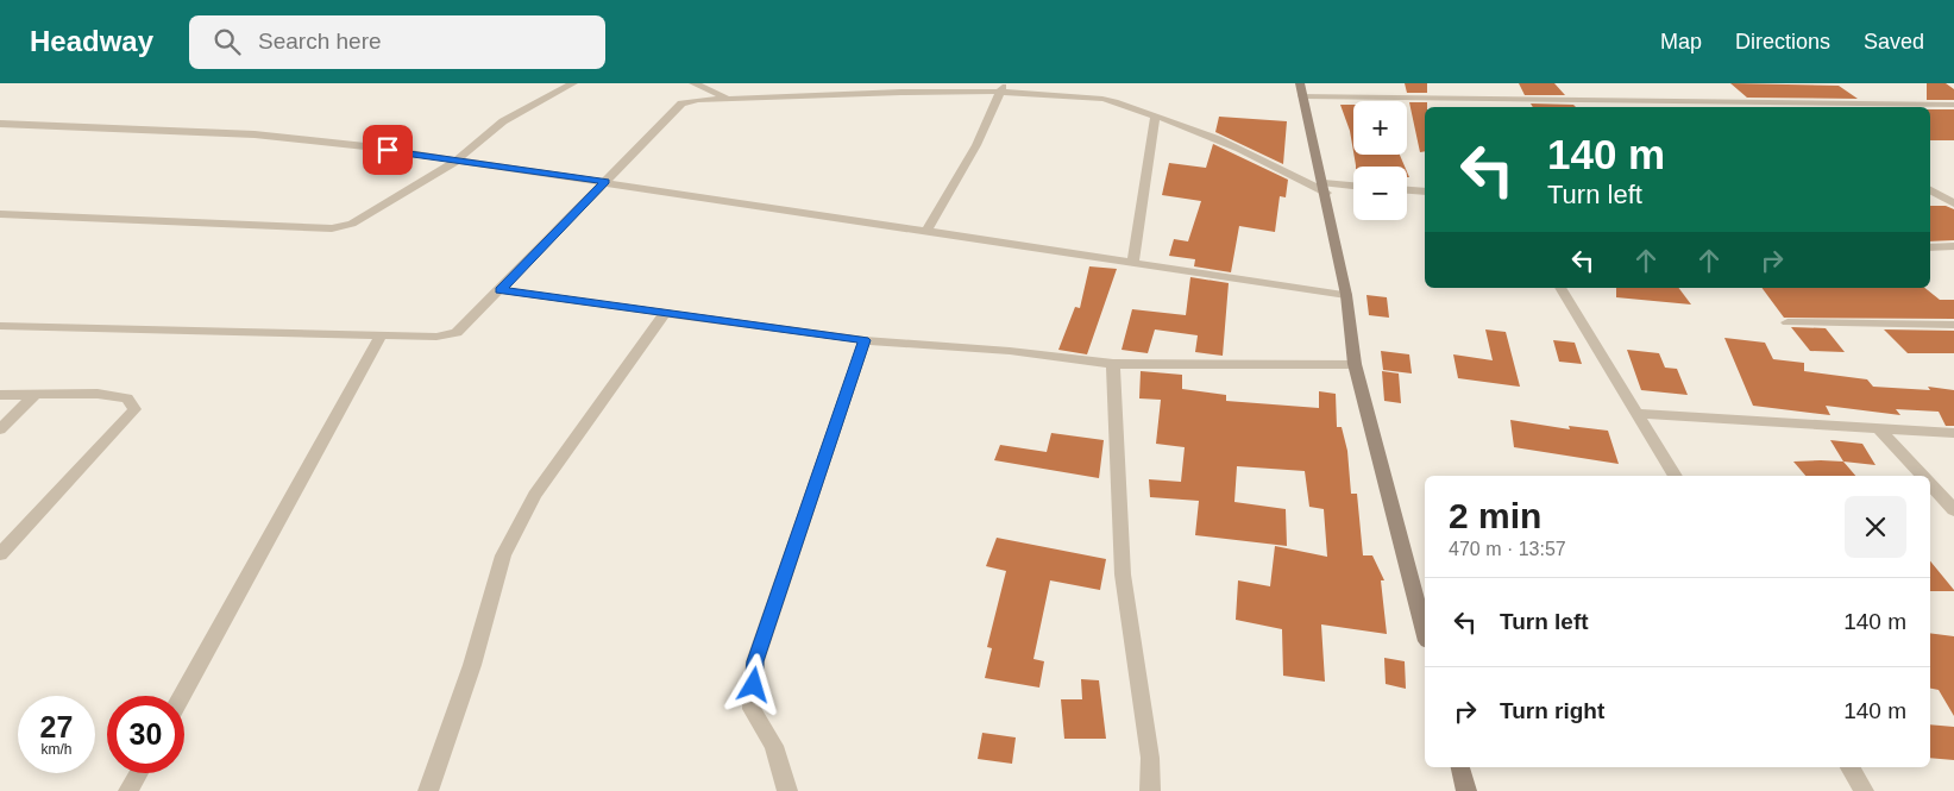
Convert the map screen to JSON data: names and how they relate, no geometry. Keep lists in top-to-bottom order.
{
  "page": {
    "header": "Headway",
    "search": "Search here",
    "nav": ["Map", "Directions", "Saved"],
    "map_buttons": ["+", "−"],
    "turn": ["140 m", "Turn left"],
    "heading": ["2 min", "470 m · 13:57"],
    "list": [
      {
        "name": "Turn left",
        "value": "140 m"
      },
      {
        "name": "Turn right",
        "value": "140 m"
      }
    ],
    "speed": "27 km/h",
    "limit": "30"
  }
}
